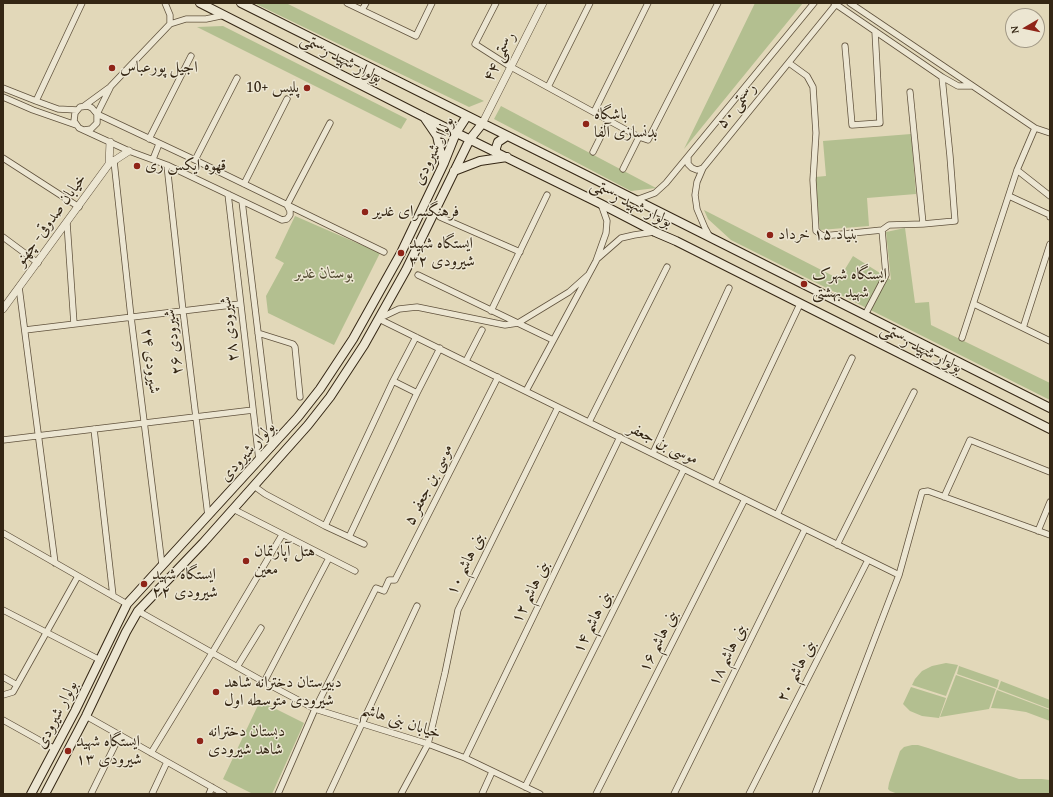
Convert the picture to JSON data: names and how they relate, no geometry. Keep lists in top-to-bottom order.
{
  "streets": {
    "main road": ["بولوار شهید رستمی", "بولوار شیرودی"],
    "street": [
      "رستمی ۴۴",
      "رستمی ۵۰",
      "خیابان صدوقی- چهنو",
      "شیرودی ۲۸",
      "شیرودی ۲۶",
      "شیرودی ۲۴",
      "موسی بن جعفر",
      "موسی بن جعفر ۵",
      "بنی هاشم ۱۰",
      "بنی هاشم ۱۲",
      "بنی هاشم ۱۴",
      "بنی هاشم ۱۶",
      "بنی هاشم ۱۸",
      "بنی هاشم ۲۰",
      "خیابان بنی هاشم"
    ]
  },
  "crossings": [
    ["رستمی ۴۴", "بولوار شهید رستمی"],
    ["رستمی ۴۴", "بولوار شیرودی"],
    ["بولوار شهید رستمی", "رستمی ۵۰"],
    ["بولوار شهید رستمی", "بولوار شیرودی"],
    ["بولوار شیرودی", "شیرودی ۲۸"],
    ["بولوار شیرودی", "شیرودی ۲۶"],
    ["بولوار شیرودی", "شیرودی ۲۴"],
    ["بولوار شیرودی", "موسی بن جعفر"],
    ["بولوار شیرودی", "خیابان بنی هاشم"],
    ["خیابان صدوقی- چهنو", "شیرودی ۲۴"],
    ["موسی بن جعفر", "موسی بن جعفر ۵"],
    ["موسی بن جعفر", "بنی هاشم ۱۰"],
    ["موسی بن جعفر", "بنی هاشم ۱۲"],
    ["موسی بن جعفر", "بنی هاشم ۱۴"],
    ["موسی بن جعفر", "بنی هاشم ۱۶"],
    ["موسی بن جعفر", "بنی هاشم ۱۸"],
    ["موسی بن جعفر", "بنی هاشم ۲۰"],
    ["موسی بن جعفر ۵", "خیابان بنی هاشم"],
    ["بنی هاشم ۱۰", "خیابان بنی هاشم"],
    ["بنی هاشم ۱۲", "خیابان بنی هاشم"],
    ["بنی هاشم ۱۴", "خیابان بنی هاشم"]
  ],
  "parks": ["بوستان غدیر"],
  "places": [
    "اجیل پورعباس",
    "پلیس +10",
    "باشگاه بدنسازی آلفا",
    "قهوه ایکس ری",
    "فرهنگسرای غدیر",
    "بنیاد ۱۵ خرداد",
    "ایستگاه شهید شیرودی ۳۲",
    "ایستگاه شهرک شهید بهشتی",
    "هتل آپارتمان معین",
    "ایستگاه شهید شیرودی ۲۲",
    "دبیرستان دخترانه شاهد شیرودی متوسطه اول",
    "دبستان دخترانه شاهد شیرودی",
    "ایستگاه شهید شیرودی ۱۳"
  ],
  "north": "left"
}
